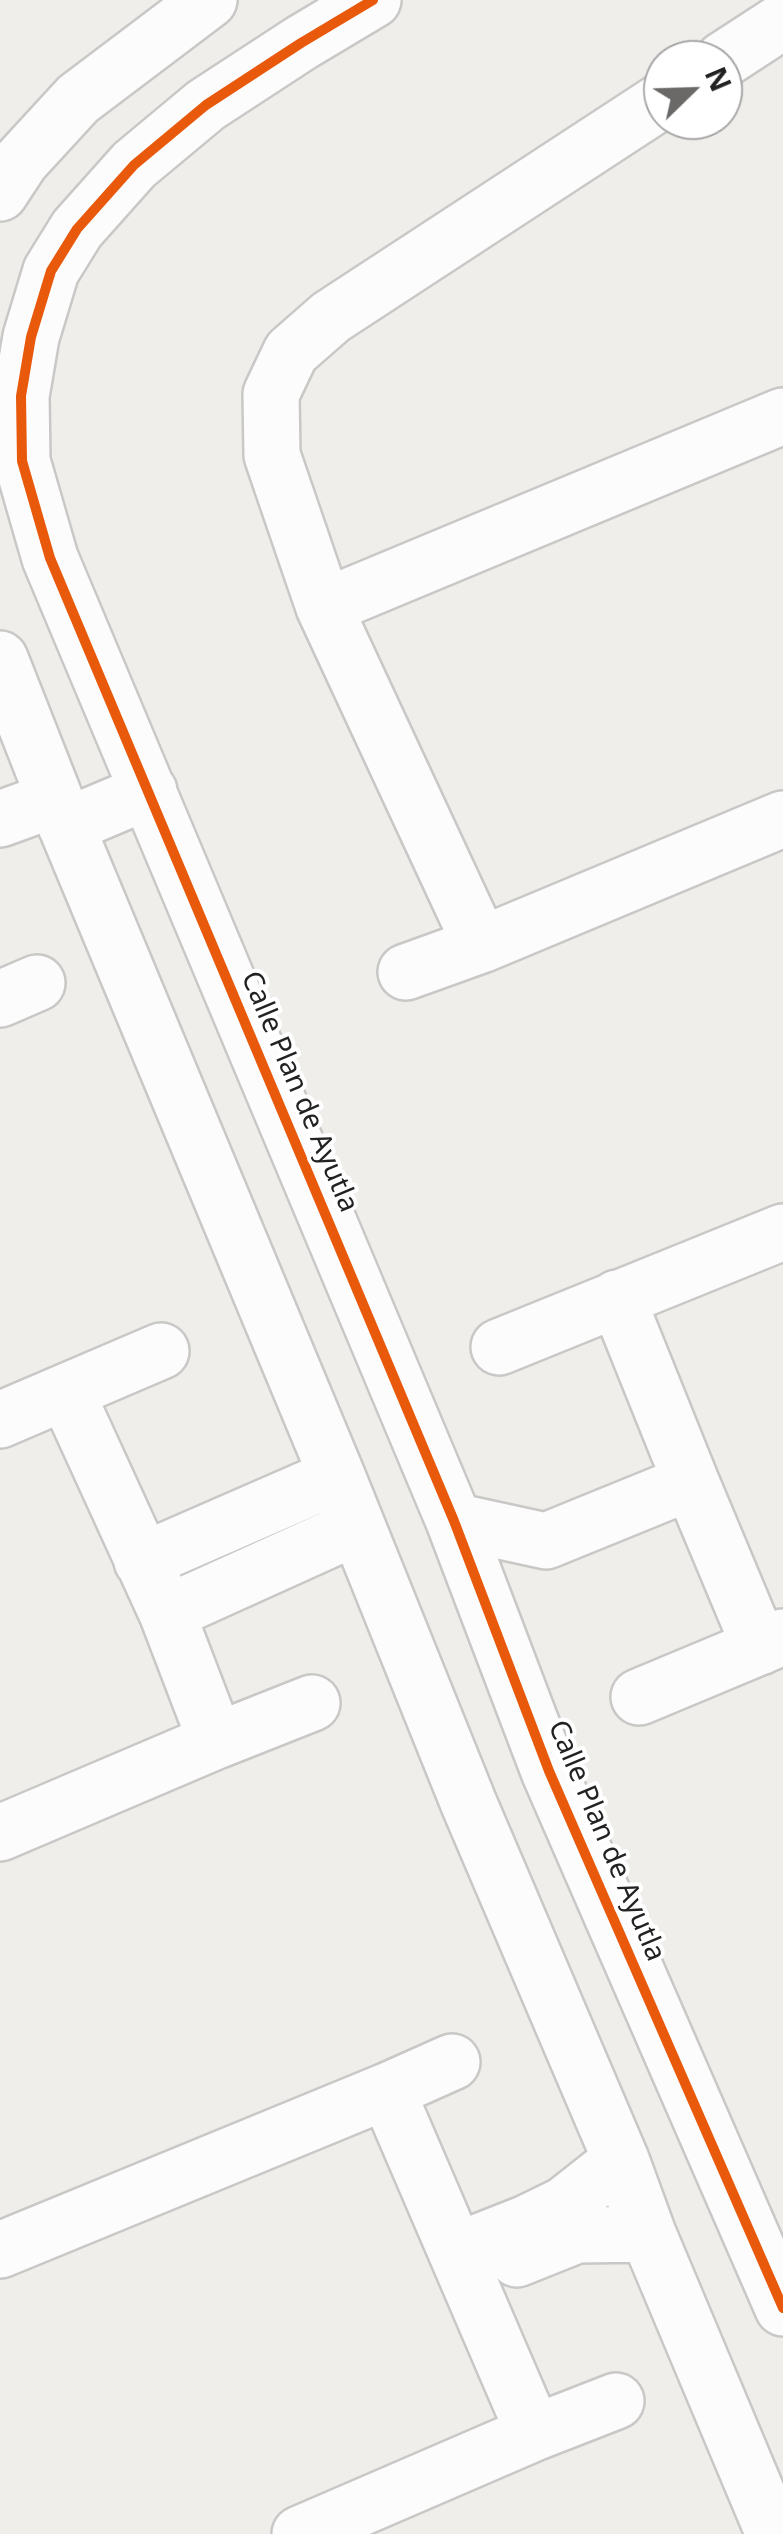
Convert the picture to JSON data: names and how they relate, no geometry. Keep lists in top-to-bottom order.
{
  "streets": {
    "street": ["Calle Plan de Ayutla"]
  },
  "north": "top right"
}
